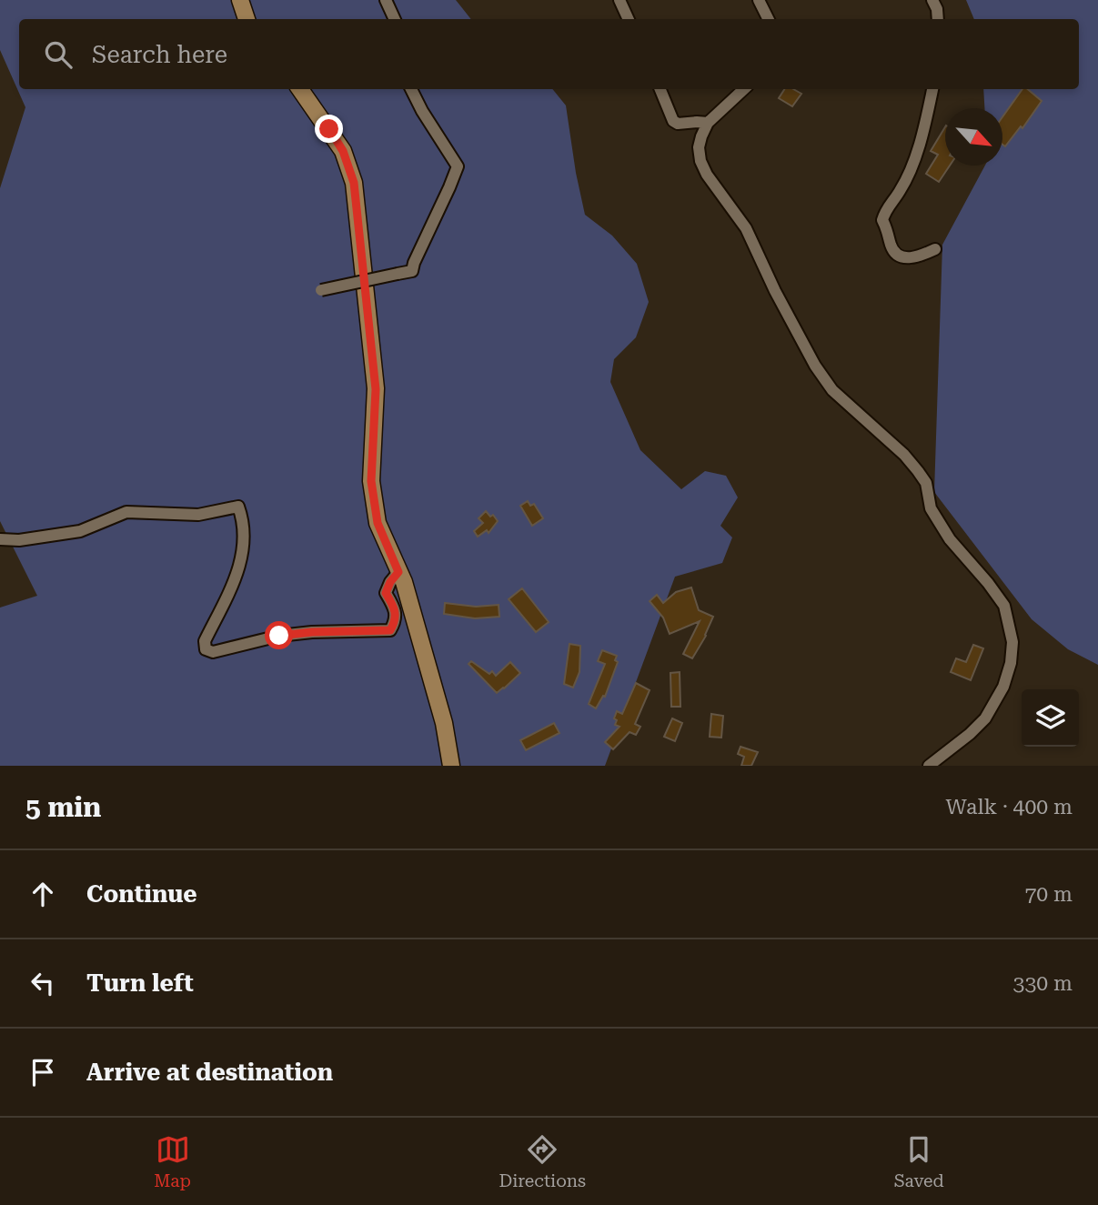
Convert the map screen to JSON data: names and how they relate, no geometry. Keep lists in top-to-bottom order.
{
  "north": "bottom right",
  "page": {
    "search": "Search here",
    "heading": ["5 min", "Walk · 400 m"],
    "list": [
      ["Continue", "70 m"],
      ["Turn left", "330 m"],
      "Arrive at destination"
    ],
    "nav": ["Map", "Directions", "Saved"]
  }
}
